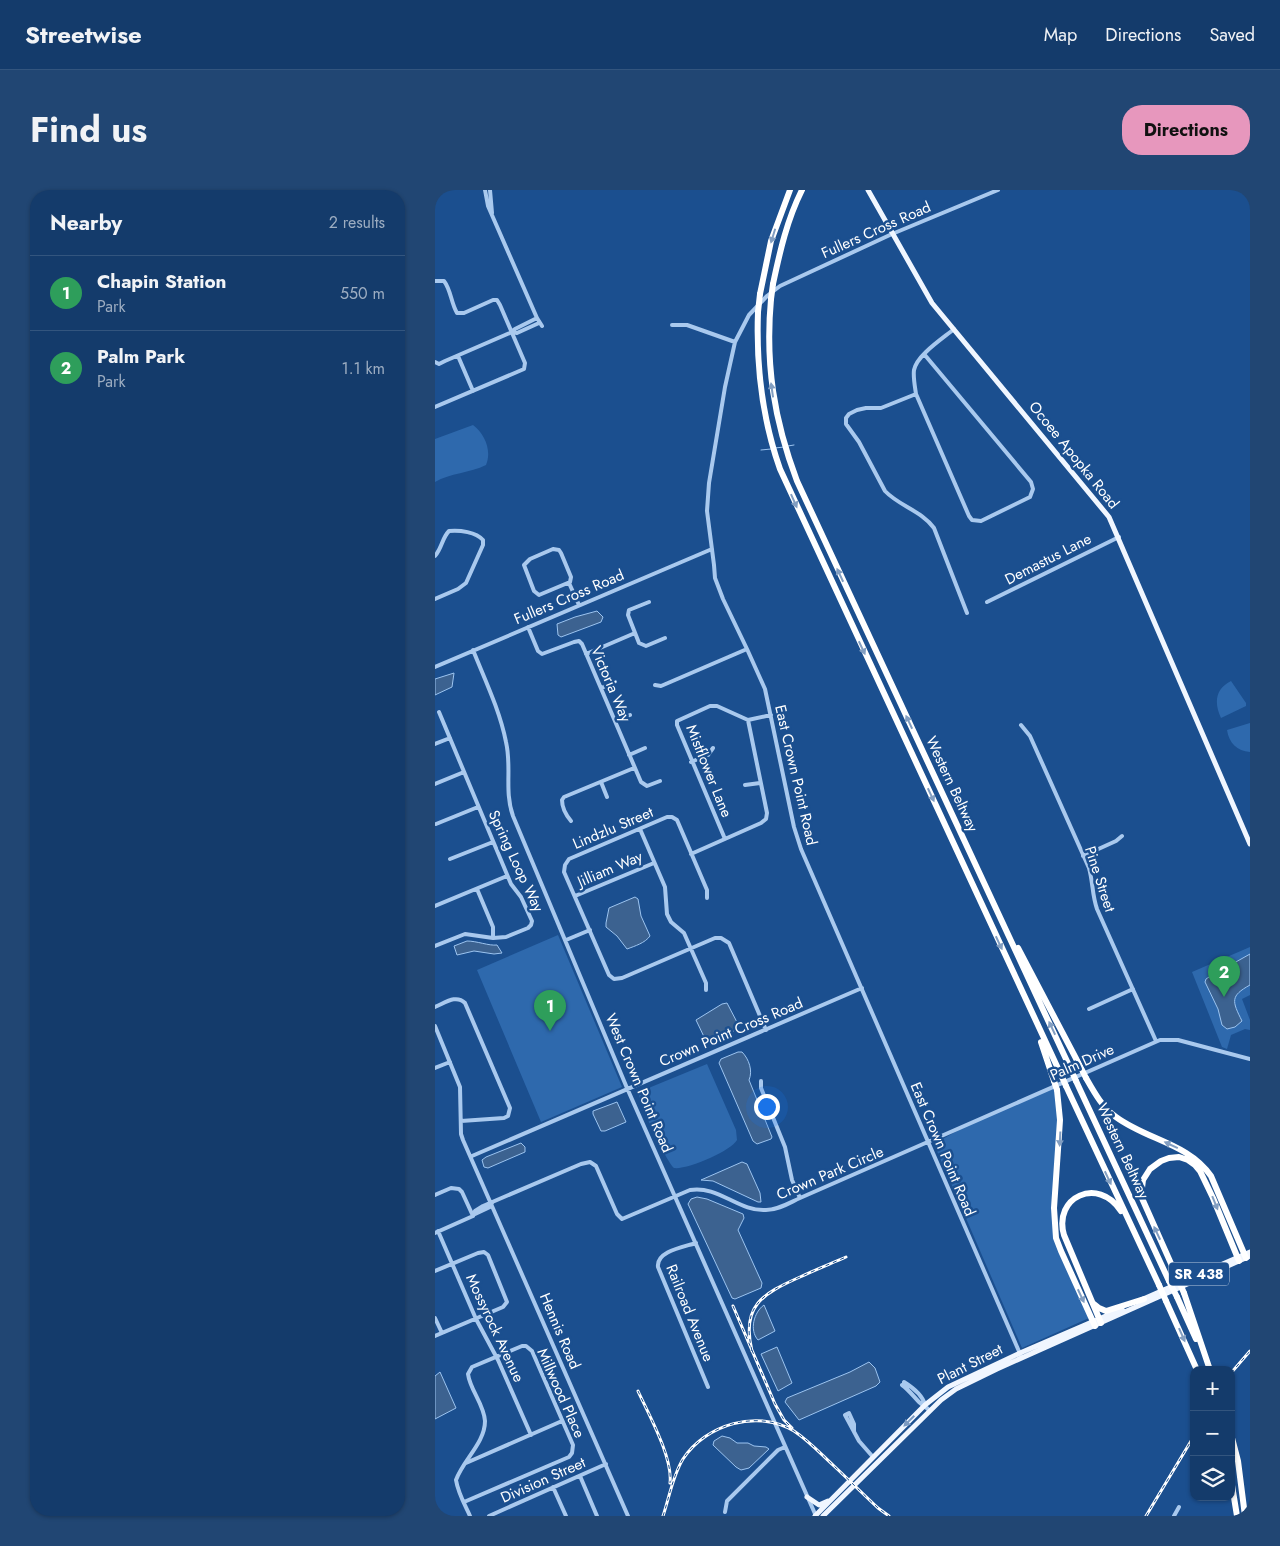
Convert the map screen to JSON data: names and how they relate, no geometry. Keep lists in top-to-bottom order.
{
  "streets": {
    "highway": ["Western Beltway"],
    "main road": ["Ocoee Apopka Road", "SR 438", "Plant Street"],
    "street": [
      "Fullers Cross Road",
      "Demastus Lane",
      "Victoria Way",
      "Mistflower Lane",
      "East Crown Point Road",
      "Lindzlu Street",
      "Spring Loop Way",
      "Jilliam Way",
      "Pine Street",
      "Crown Point Cross Road",
      "Palm Drive",
      "West Crown Point Road",
      "Crown Park Circle",
      "Railroad Avenue",
      "Mossyrock Avenue",
      "Hennis Road",
      "Millwood Place",
      "Division Street"
    ]
  },
  "crossings": [
    ["Fullers Cross Road", "Ocoee Apopka Road"],
    ["Fullers Cross Road", "Victoria Way"],
    ["Fullers Cross Road", "East Crown Point Road"],
    ["Fullers Cross Road", "Western Beltway"],
    ["Fullers Cross Road", "West Crown Point Road"],
    ["Ocoee Apopka Road", "Demastus Lane"],
    ["East Crown Point Road", "Western Beltway"],
    ["East Crown Point Road", "Crown Point Cross Road"],
    ["East Crown Point Road", "Palm Drive"],
    ["East Crown Point Road", "Crown Park Circle"],
    ["East Crown Point Road", "Plant Street"],
    ["Western Beltway", "SR 438"],
    ["Western Beltway", "Plant Street"],
    ["Lindzlu Street", "Jilliam Way"],
    ["Pine Street", "Palm Drive"],
    ["Crown Point Cross Road", "West Crown Point Road"],
    ["Crown Point Cross Road", "Hennis Road"],
    ["Palm Drive", "Crown Park Circle"],
    ["West Crown Point Road", "Crown Park Circle"],
    ["West Crown Point Road", "Railroad Avenue"],
    ["West Crown Point Road", "Plant Street"],
    ["Crown Park Circle", "Hennis Road"],
    ["SR 438", "Plant Street"],
    ["Mossyrock Avenue", "Millwood Place"],
    ["Hennis Road", "Division Street"]
  ],
  "page": {
    "header": "Streetwise",
    "nav": ["Map", "Directions", "Saved"],
    "title": "Find us",
    "buttons": "Directions",
    "heading": ["Nearby", "2 results"],
    "list": [
      {
        "mark": "1",
        "name": "Chapin Station",
        "note": "Park",
        "value": "550 m"
      },
      {
        "mark": "2",
        "name": "Palm Park",
        "note": "Park",
        "value": "1.1 km"
      }
    ],
    "pins": ["2", "1"],
    "map_buttons": ["+", "−"]
  }
}
